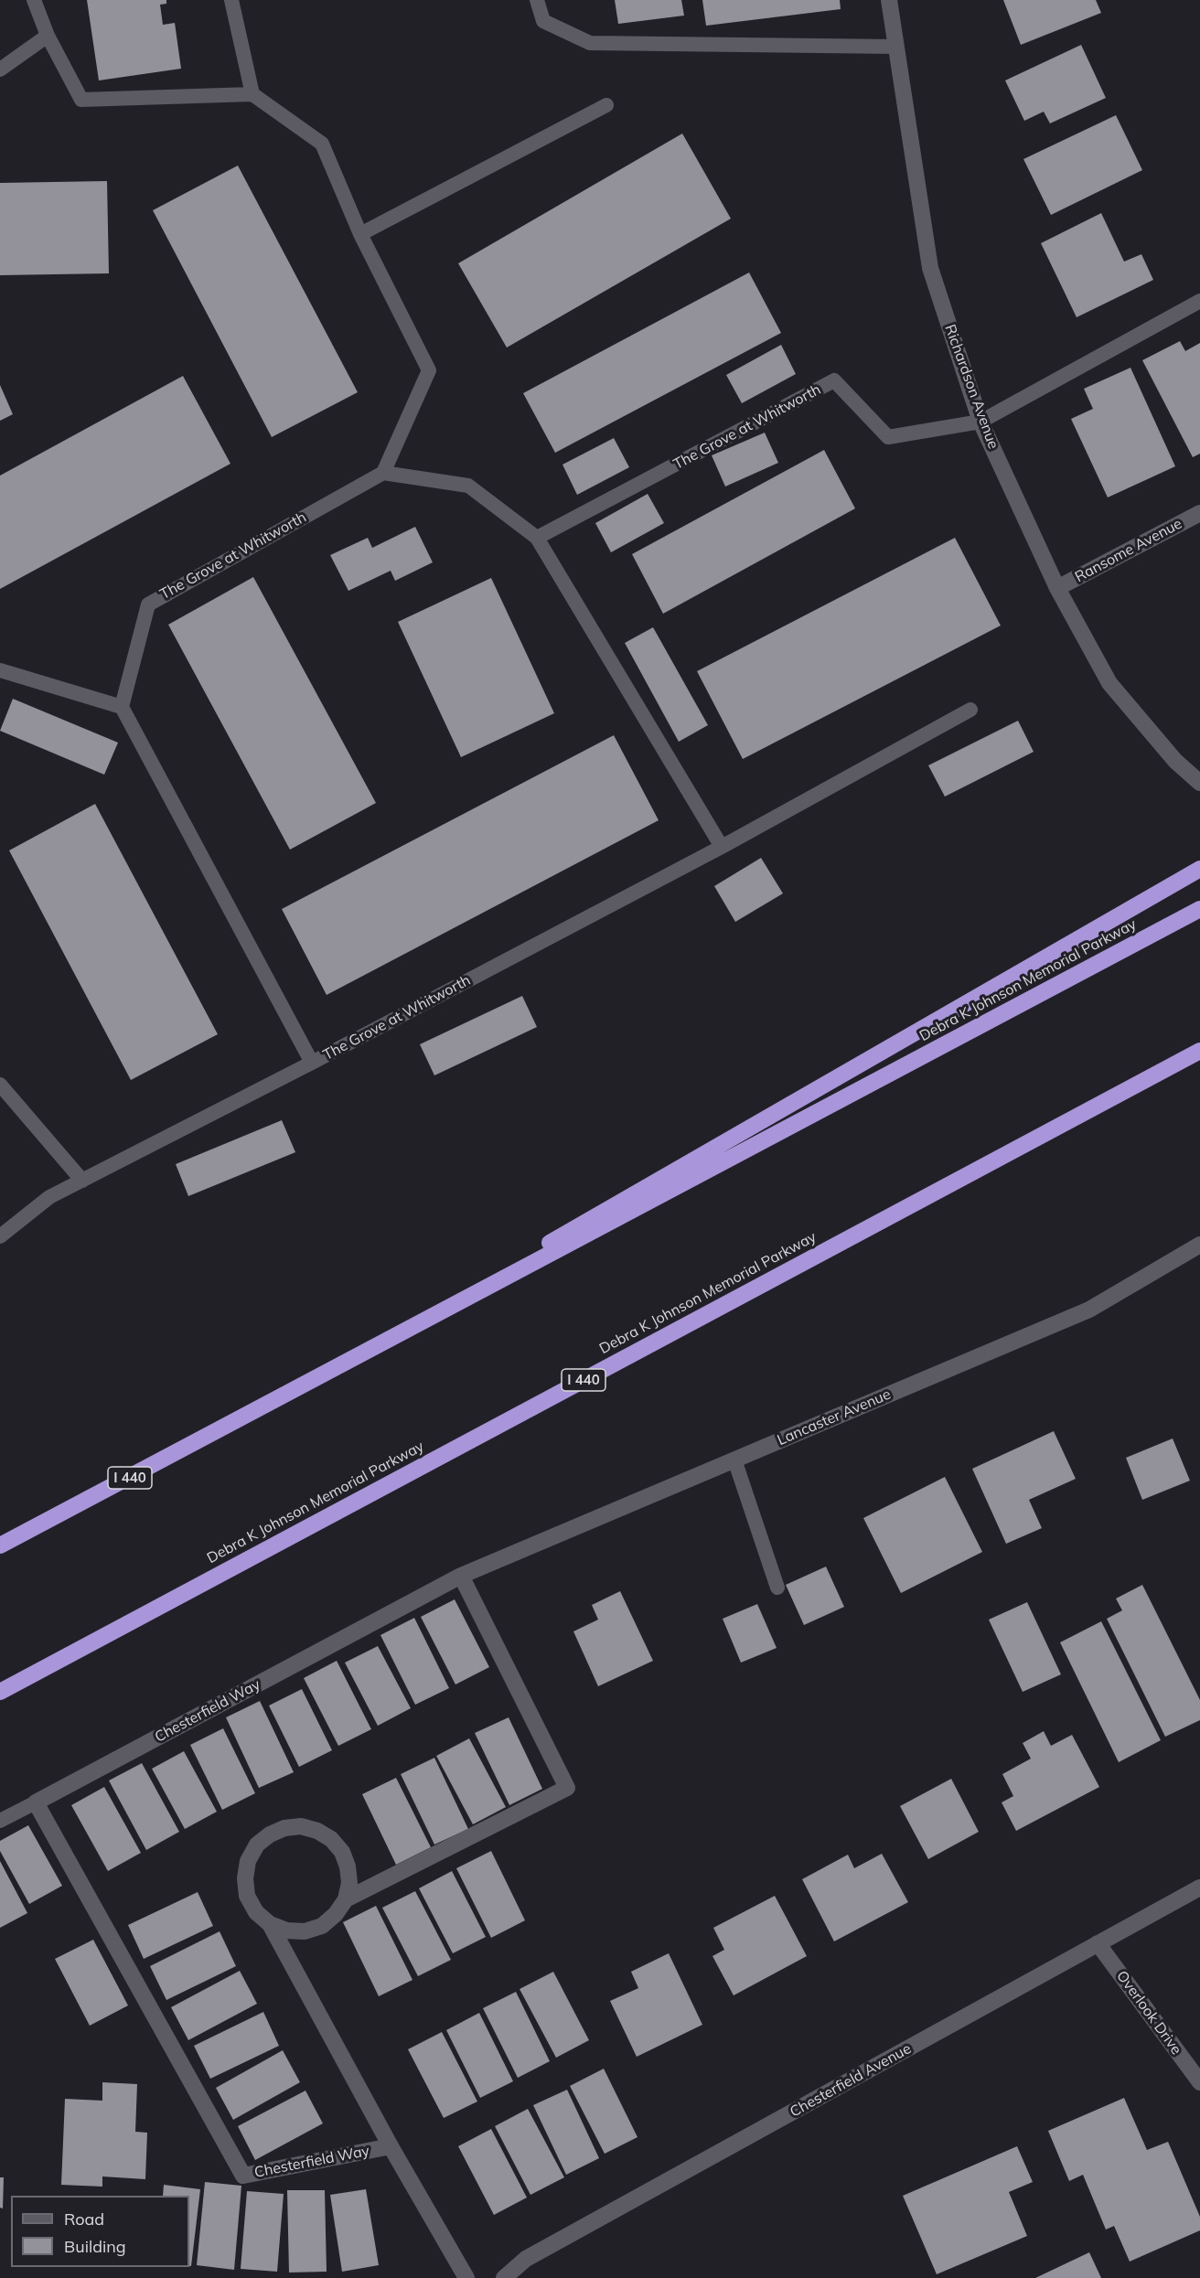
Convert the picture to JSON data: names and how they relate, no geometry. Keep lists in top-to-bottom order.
{
  "streets": {
    "highway": ["Debra K Johnson Memorial Parkway", "I 440"],
    "street": [
      "Richardson Avenue",
      "Ransome Avenue",
      "Lancaster Avenue",
      "Chesterfield Way",
      "Overlook Drive",
      "Chesterfield Avenue"
    ],
    "lane": ["The Grove at Whitworth"]
  },
  "crossings": [
    ["Richardson Avenue", "The Grove at Whitworth"],
    ["Richardson Avenue", "Ransome Avenue"],
    ["Lancaster Avenue", "Chesterfield Way"],
    ["Overlook Drive", "Chesterfield Avenue"]
  ],
  "legend": ["Road", "Building"]
}
